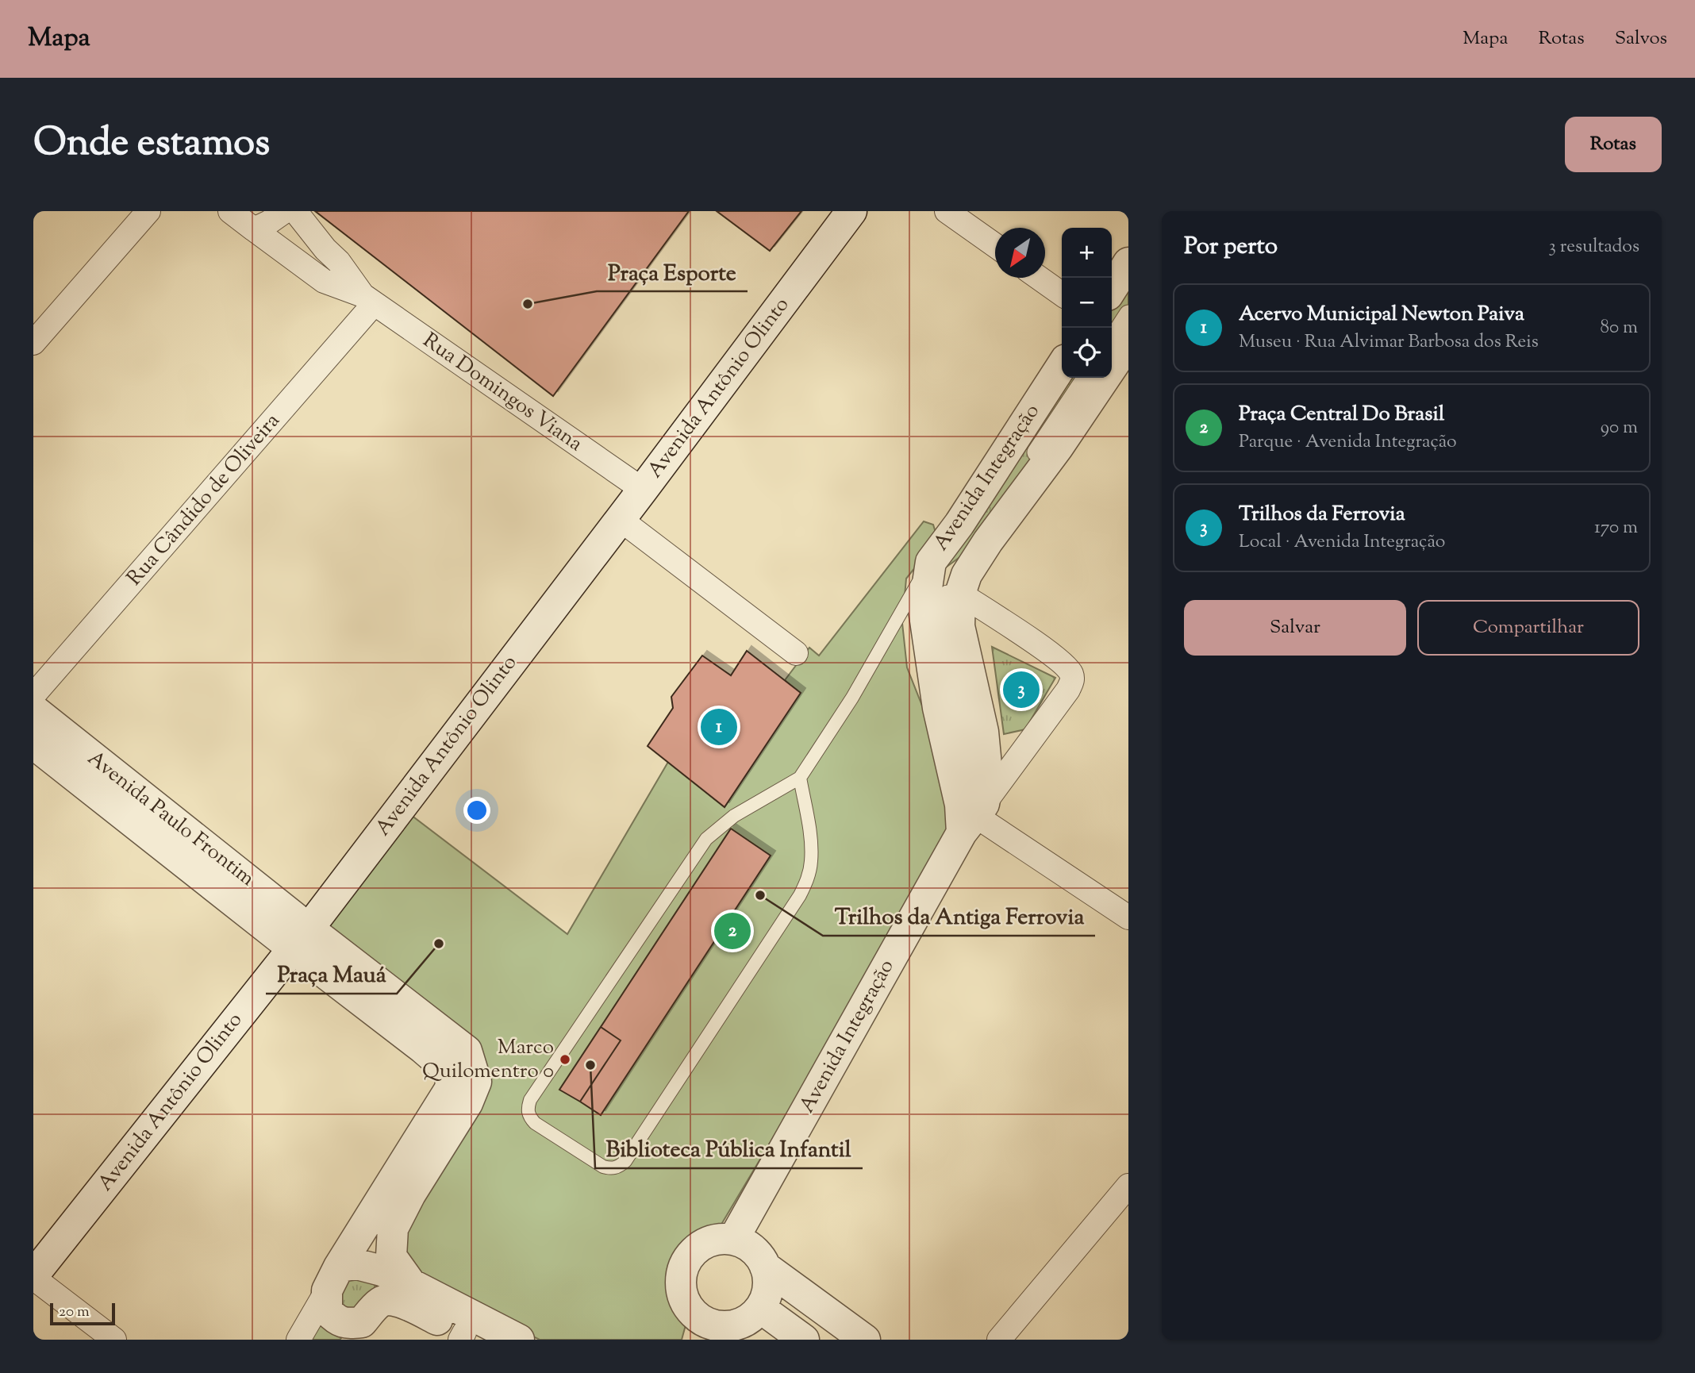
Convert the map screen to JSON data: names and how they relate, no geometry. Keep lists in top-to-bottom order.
{
  "streets": {
    "street": [
      "Avenida Antônio Olinto",
      "Rua Domingos Viana",
      "Avenida Integração",
      "Rua Cândido de Oliveira",
      "Avenida Paulo Frontim"
    ]
  },
  "crossings": [
    ["Avenida Antônio Olinto", "Rua Domingos Viana"],
    ["Avenida Antônio Olinto", "Avenida Paulo Frontim"],
    ["Rua Domingos Viana", "Rua Cândido de Oliveira"]
  ],
  "places": [
    "Praça Esporte",
    "Trilhos da Antiga Ferrovia",
    "Praça Mauá",
    "Marco Quilomentro 0",
    "Biblioteca Pública Infantil"
  ],
  "scale_bar": "20 m",
  "north": "bottom left",
  "page": {
    "header": "Mapa",
    "nav": ["Mapa", "Rotas", "Salvos"],
    "title": "Onde estamos",
    "buttons": [
      "Rotas",
      ["Salvar", "Compartilhar"]
    ],
    "heading": ["Por perto", "3 resultados"],
    "map_buttons": ["+", "−"],
    "list": [
      {
        "mark": "1",
        "name": "Acervo Municipal Newton Paiva",
        "note": "Museu · Rua Alvimar Barbosa dos Reis",
        "value": "80 m"
      },
      {
        "mark": "2",
        "name": "Praça Central Do Brasil",
        "note": "Parque · Avenida Integração",
        "value": "90 m"
      },
      {
        "mark": "3",
        "name": "Trilhos da Ferrovia",
        "note": "Local · Avenida Integração",
        "value": "170 m"
      }
    ],
    "pins": ["3", "1", "2"],
    "scale": "20 m"
  }
}
